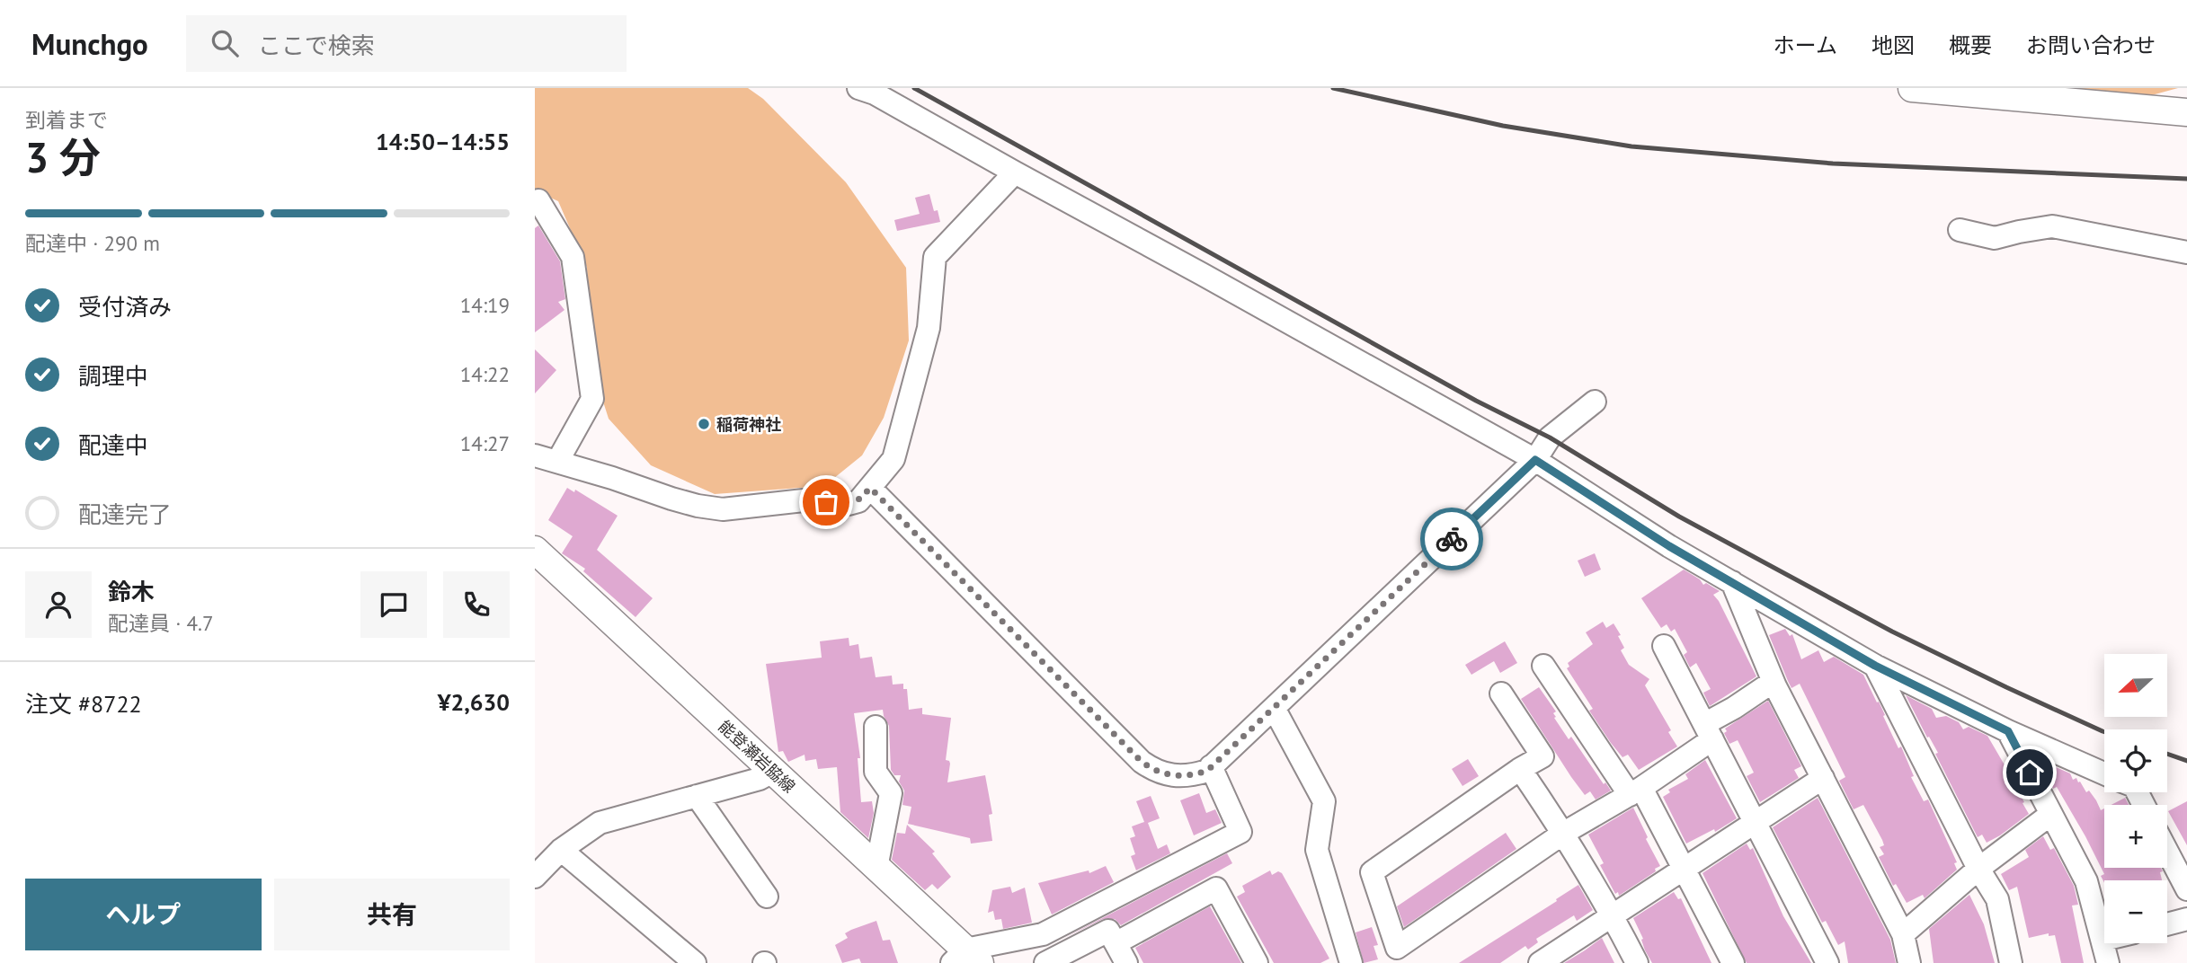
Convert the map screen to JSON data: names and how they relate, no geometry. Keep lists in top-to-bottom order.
{
  "streets": {
    "main road": ["能登瀬岩脇線"]
  },
  "places": ["稲荷神社"],
  "north": "left",
  "page": {
    "header": "Munchgo",
    "search": "ここで検索",
    "nav": [
      "ホーム",
      "地図",
      "概要",
      "お問い合わせ"
    ],
    "heading": ["3 分", "到着まで", "14:50–14:55"],
    "panel": [
      "鈴木",
      "配達員 · 4.7",
      "注文 #8722",
      "¥2,630"
    ],
    "bar": "配達中 · 290 m",
    "list": [
      ["受付済み", "14:19"],
      ["調理中", "14:22"],
      ["配達中", "14:27"],
      "配達完了"
    ],
    "map_buttons": ["+", "−"],
    "buttons": ["ヘルプ", "共有"]
  }
}
